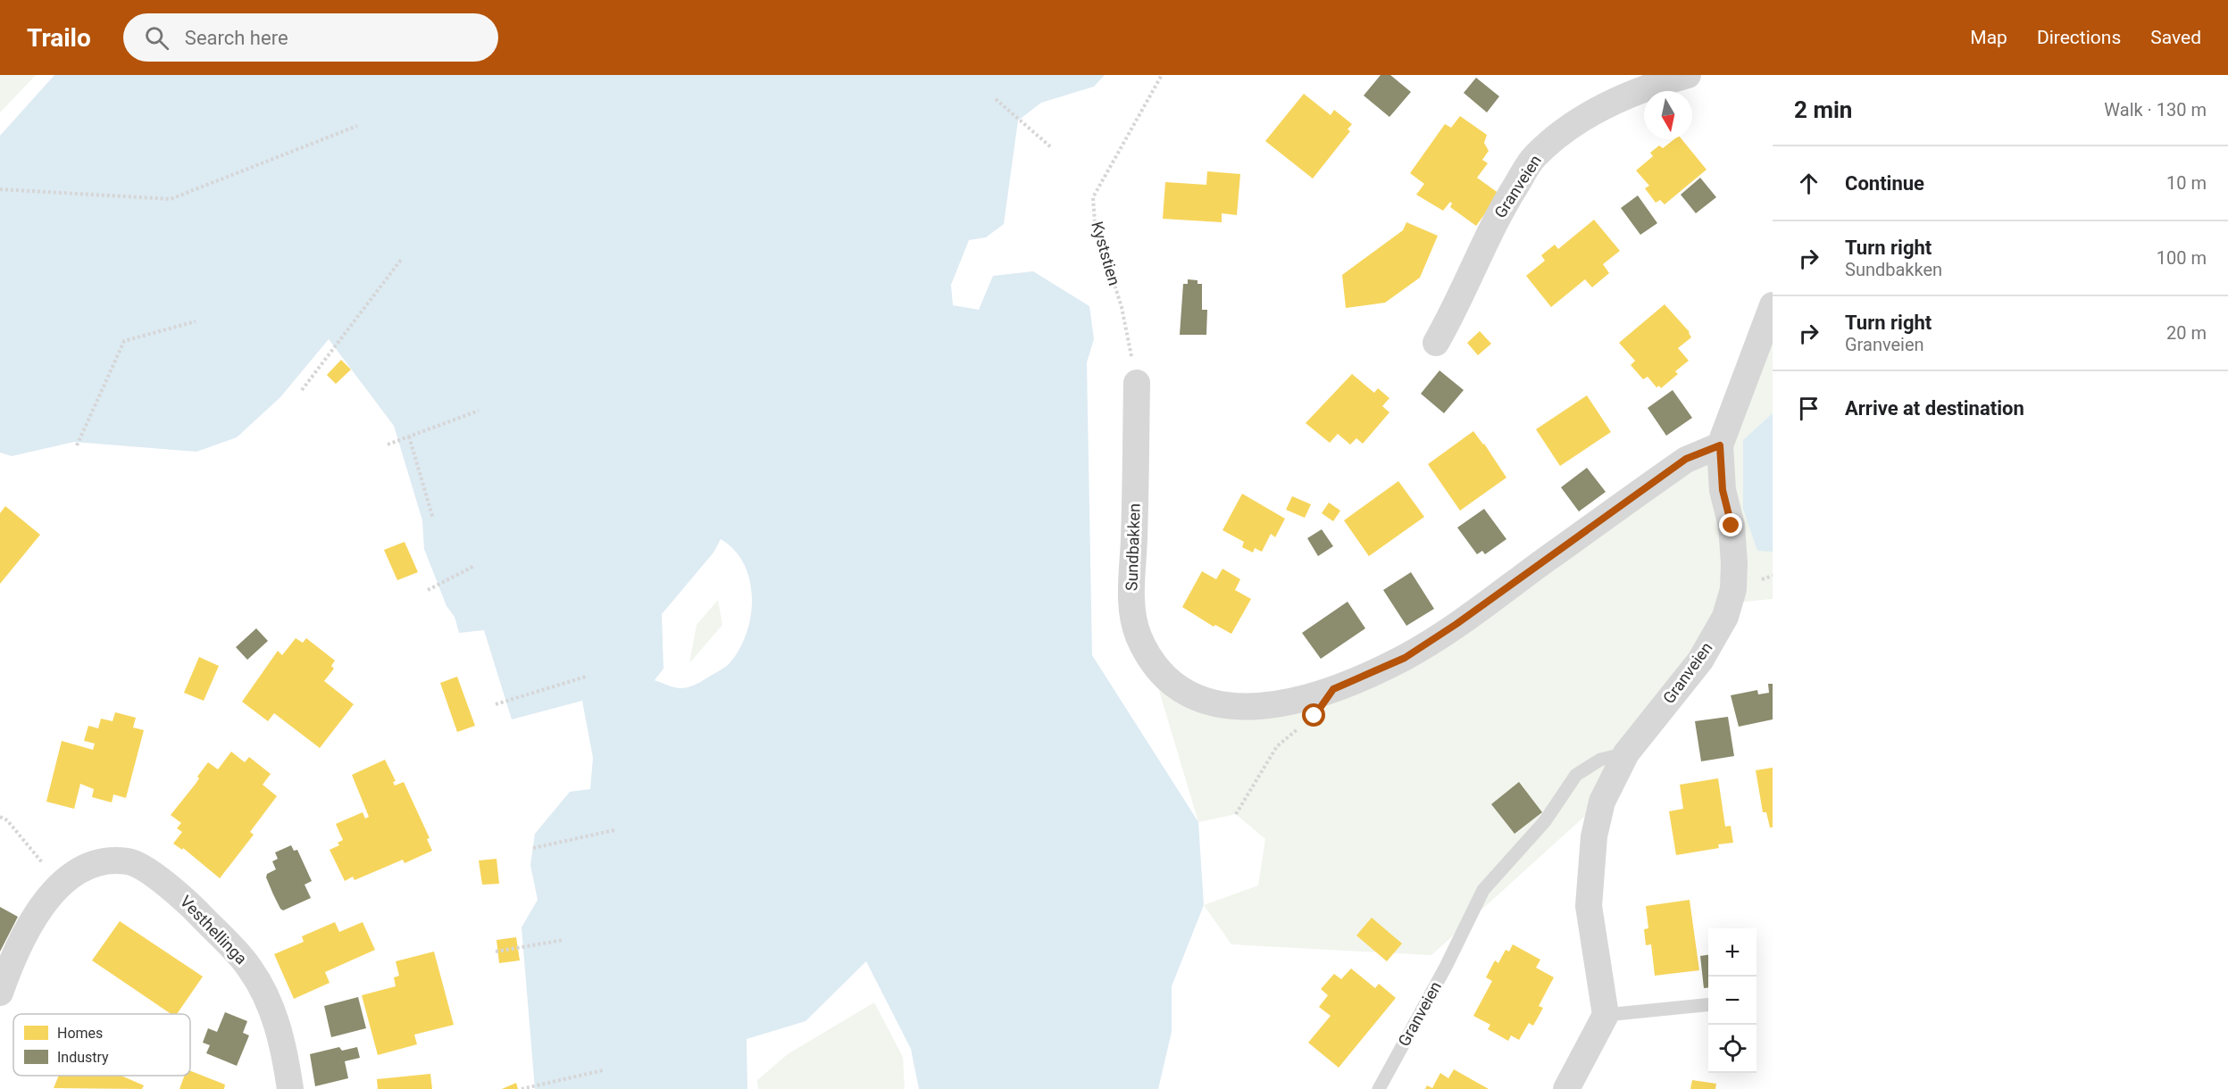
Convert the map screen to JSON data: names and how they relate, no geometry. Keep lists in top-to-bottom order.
{
  "streets": {
    "street": ["Granveien", "Sundbakken", "Vesthellinga"],
    "path": ["Kyststien"]
  },
  "crossings": [
    ["Granveien", "Sundbakken"],
    ["Kyststien", "Sundbakken"]
  ],
  "legend": ["Homes", "Industry"],
  "north": "bottom",
  "page": {
    "header": "Trailo",
    "search": "Search here",
    "nav": ["Map", "Directions", "Saved"],
    "heading": ["2 min", "Walk · 130 m"],
    "list": [
      ["Continue", "10 m"],
      ["Turn right", "Sundbakken", "100 m"],
      ["Turn right", "Granveien", "20 m"],
      "Arrive at destination"
    ],
    "map_buttons": ["+", "−"]
  }
}
